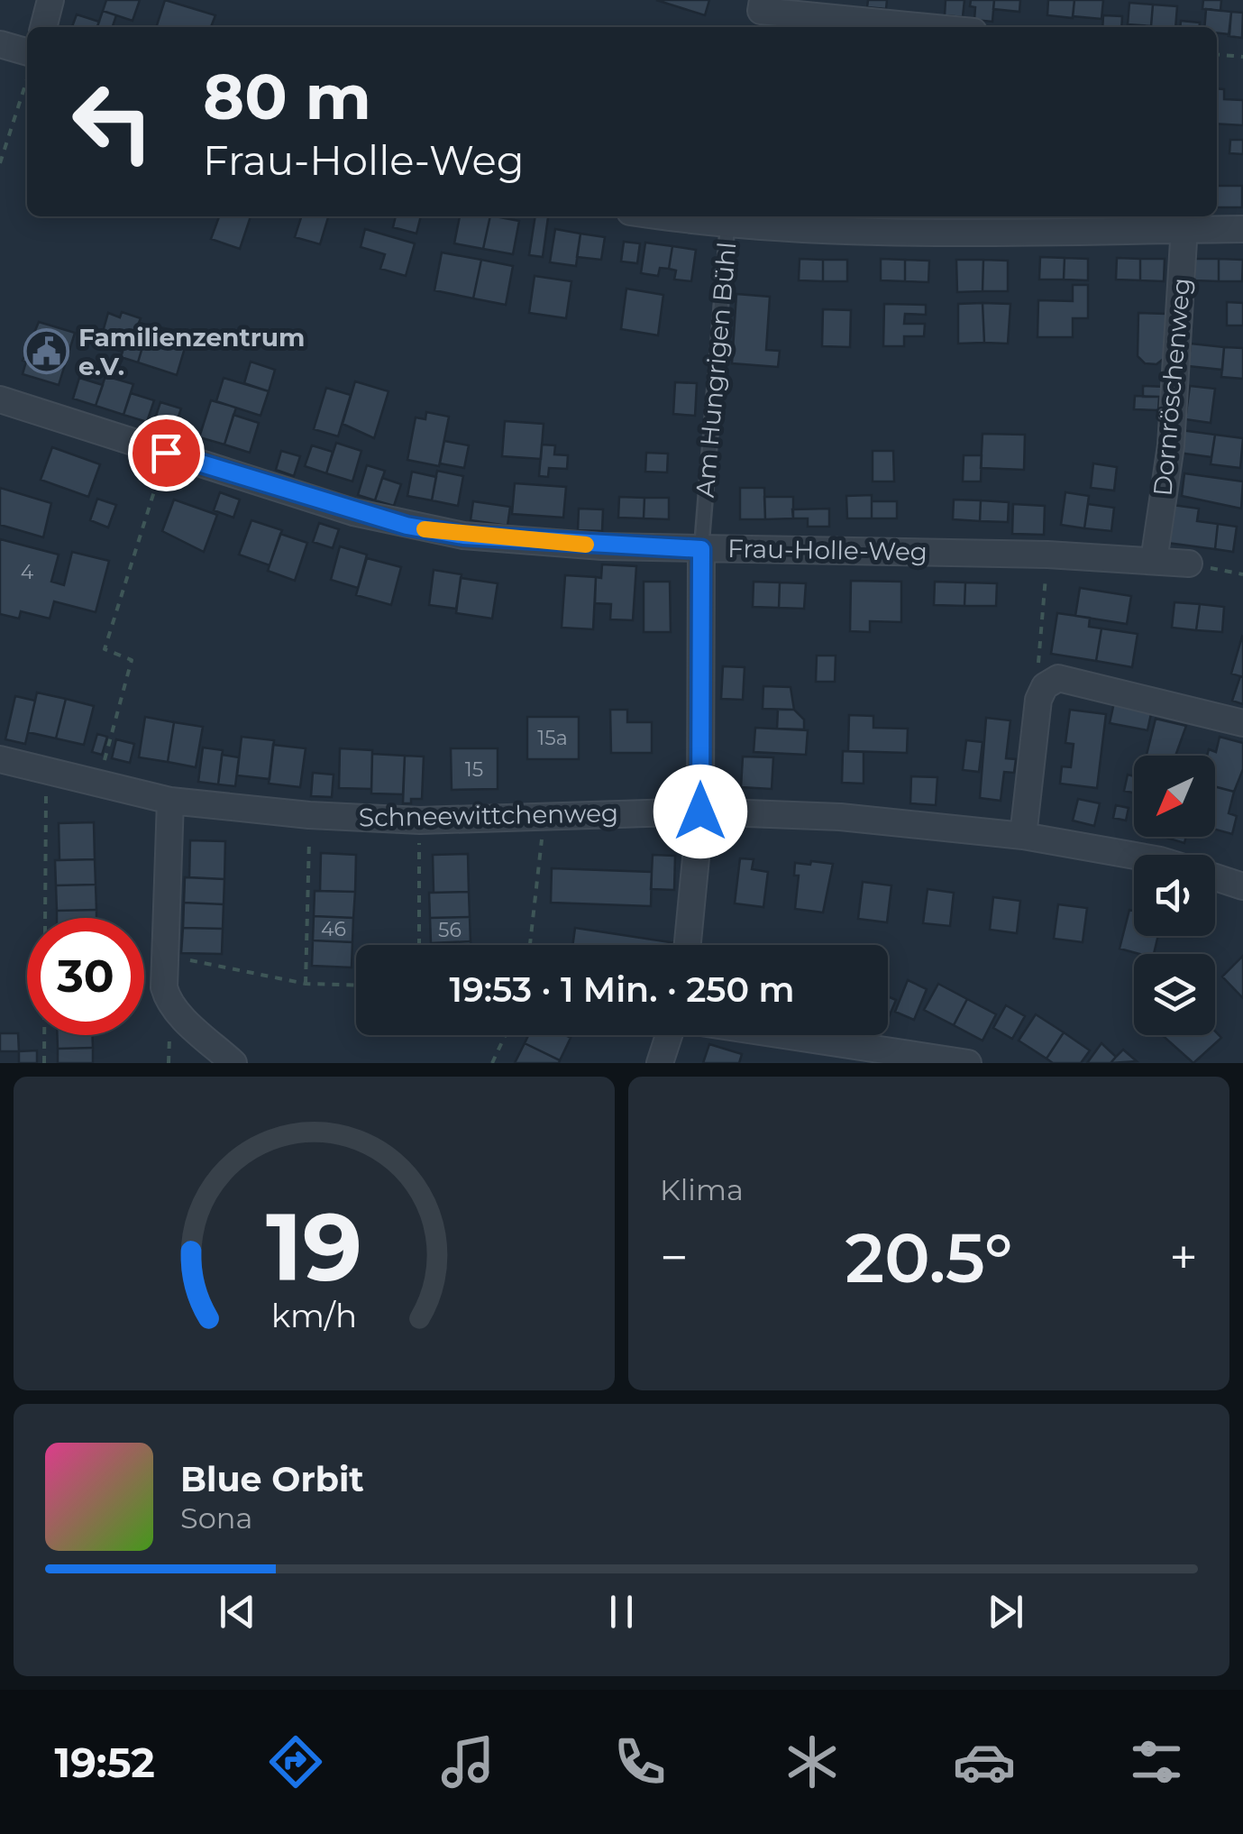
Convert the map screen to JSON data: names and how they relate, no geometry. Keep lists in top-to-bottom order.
{
  "streets": {
    "street": [
      "Am Hungrigen Bühl",
      "Dornröschenweg",
      "Frau-Holle-Weg",
      "Schneewittchenweg"
    ]
  },
  "crossings": [
    ["Am Hungrigen Bühl", "Frau-Holle-Weg"],
    ["Am Hungrigen Bühl", "Schneewittchenweg"],
    ["Dornröschenweg", "Frau-Holle-Weg"]
  ],
  "places": {
    "public building": ["Familienzentrum e.V."]
  },
  "house_numbers": [
    "4",
    "15a",
    "15",
    "46",
    "56"
  ],
  "north": "bottom left",
  "page": {
    "turn": ["80 m", "Frau-Holle-Weg"],
    "limit": "30",
    "trip": "19:53 · 1 Min. · 250 m",
    "tile": "Klima",
    "heat": ["−", "20.5°", "+"],
    "song": ["Blue Orbit", "Sona"],
    "tabs": "19:52",
    "gauge": ["19", "km/h"]
  }
}
